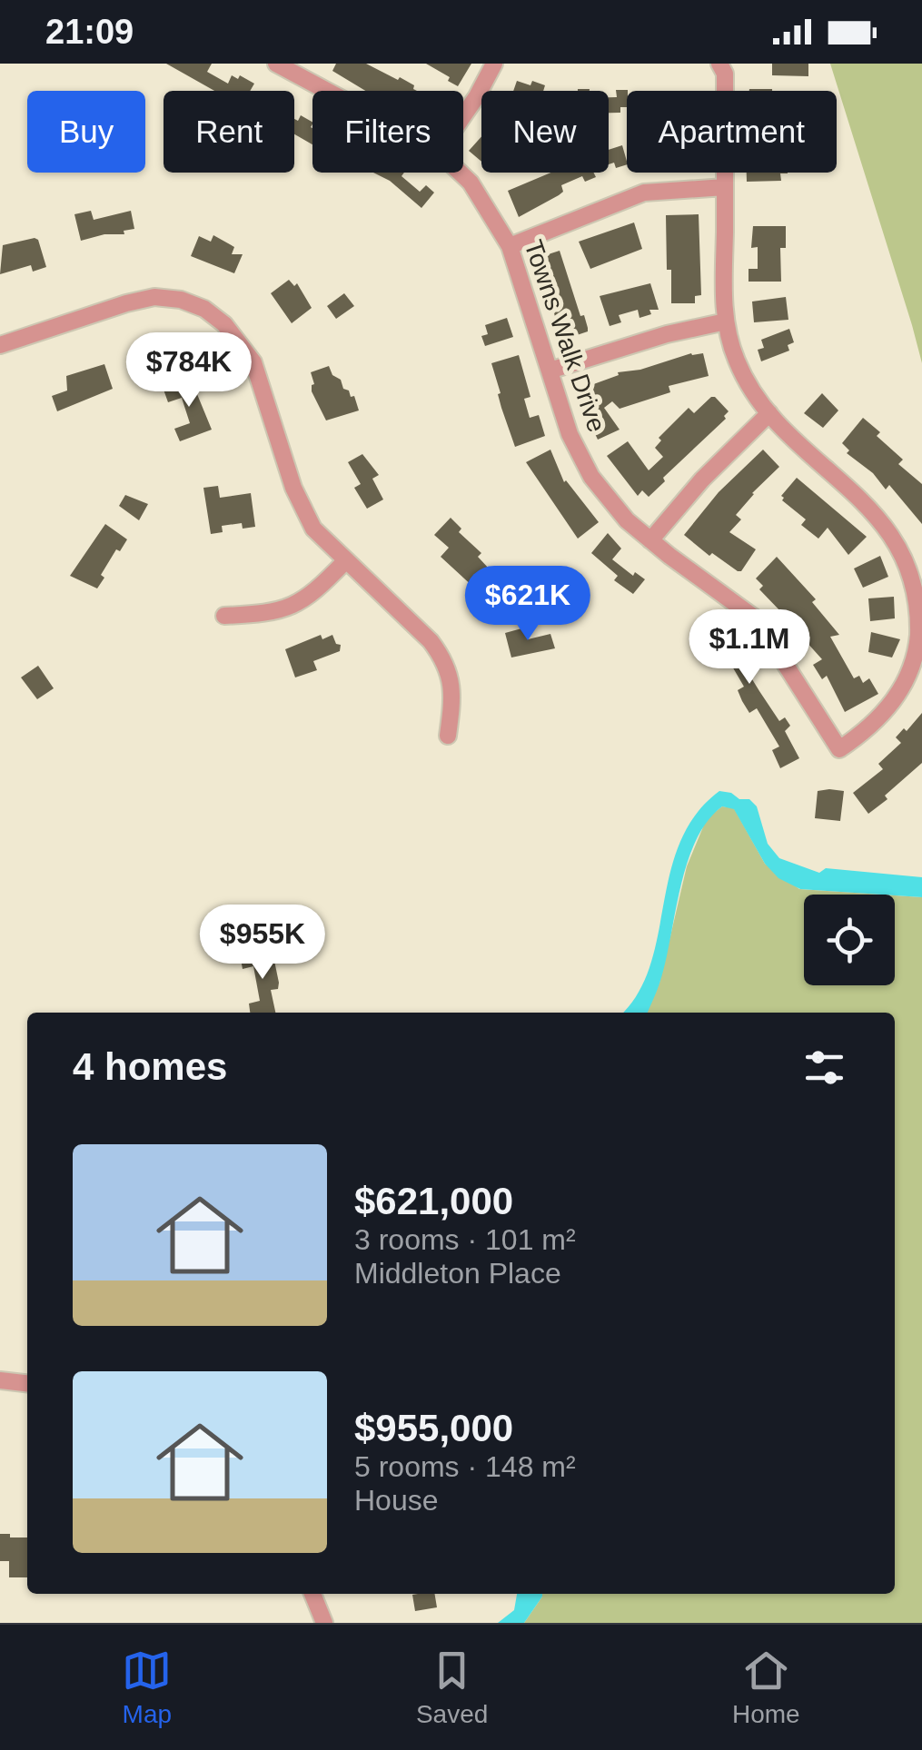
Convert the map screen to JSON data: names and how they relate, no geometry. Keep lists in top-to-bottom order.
{
  "streets": {
    "street": ["Towns Walk Drive"]
  },
  "page": {
    "status": "21:09",
    "chip": [
      "Buy",
      "Rent",
      "Filters",
      "New",
      "Apartment"
    ],
    "price": [
      "$784K",
      "$621K",
      "$1.1M",
      "$955K"
    ],
    "heading": "4 homes",
    "list": [
      {
        "name": "$621,000",
        "note": "3 rooms · 101 m² · Middleton Place"
      },
      {
        "name": "$955,000",
        "note": "5 rooms · 148 m² · House"
      }
    ],
    "tabs": ["Map", "Saved", "Home"]
  }
}
